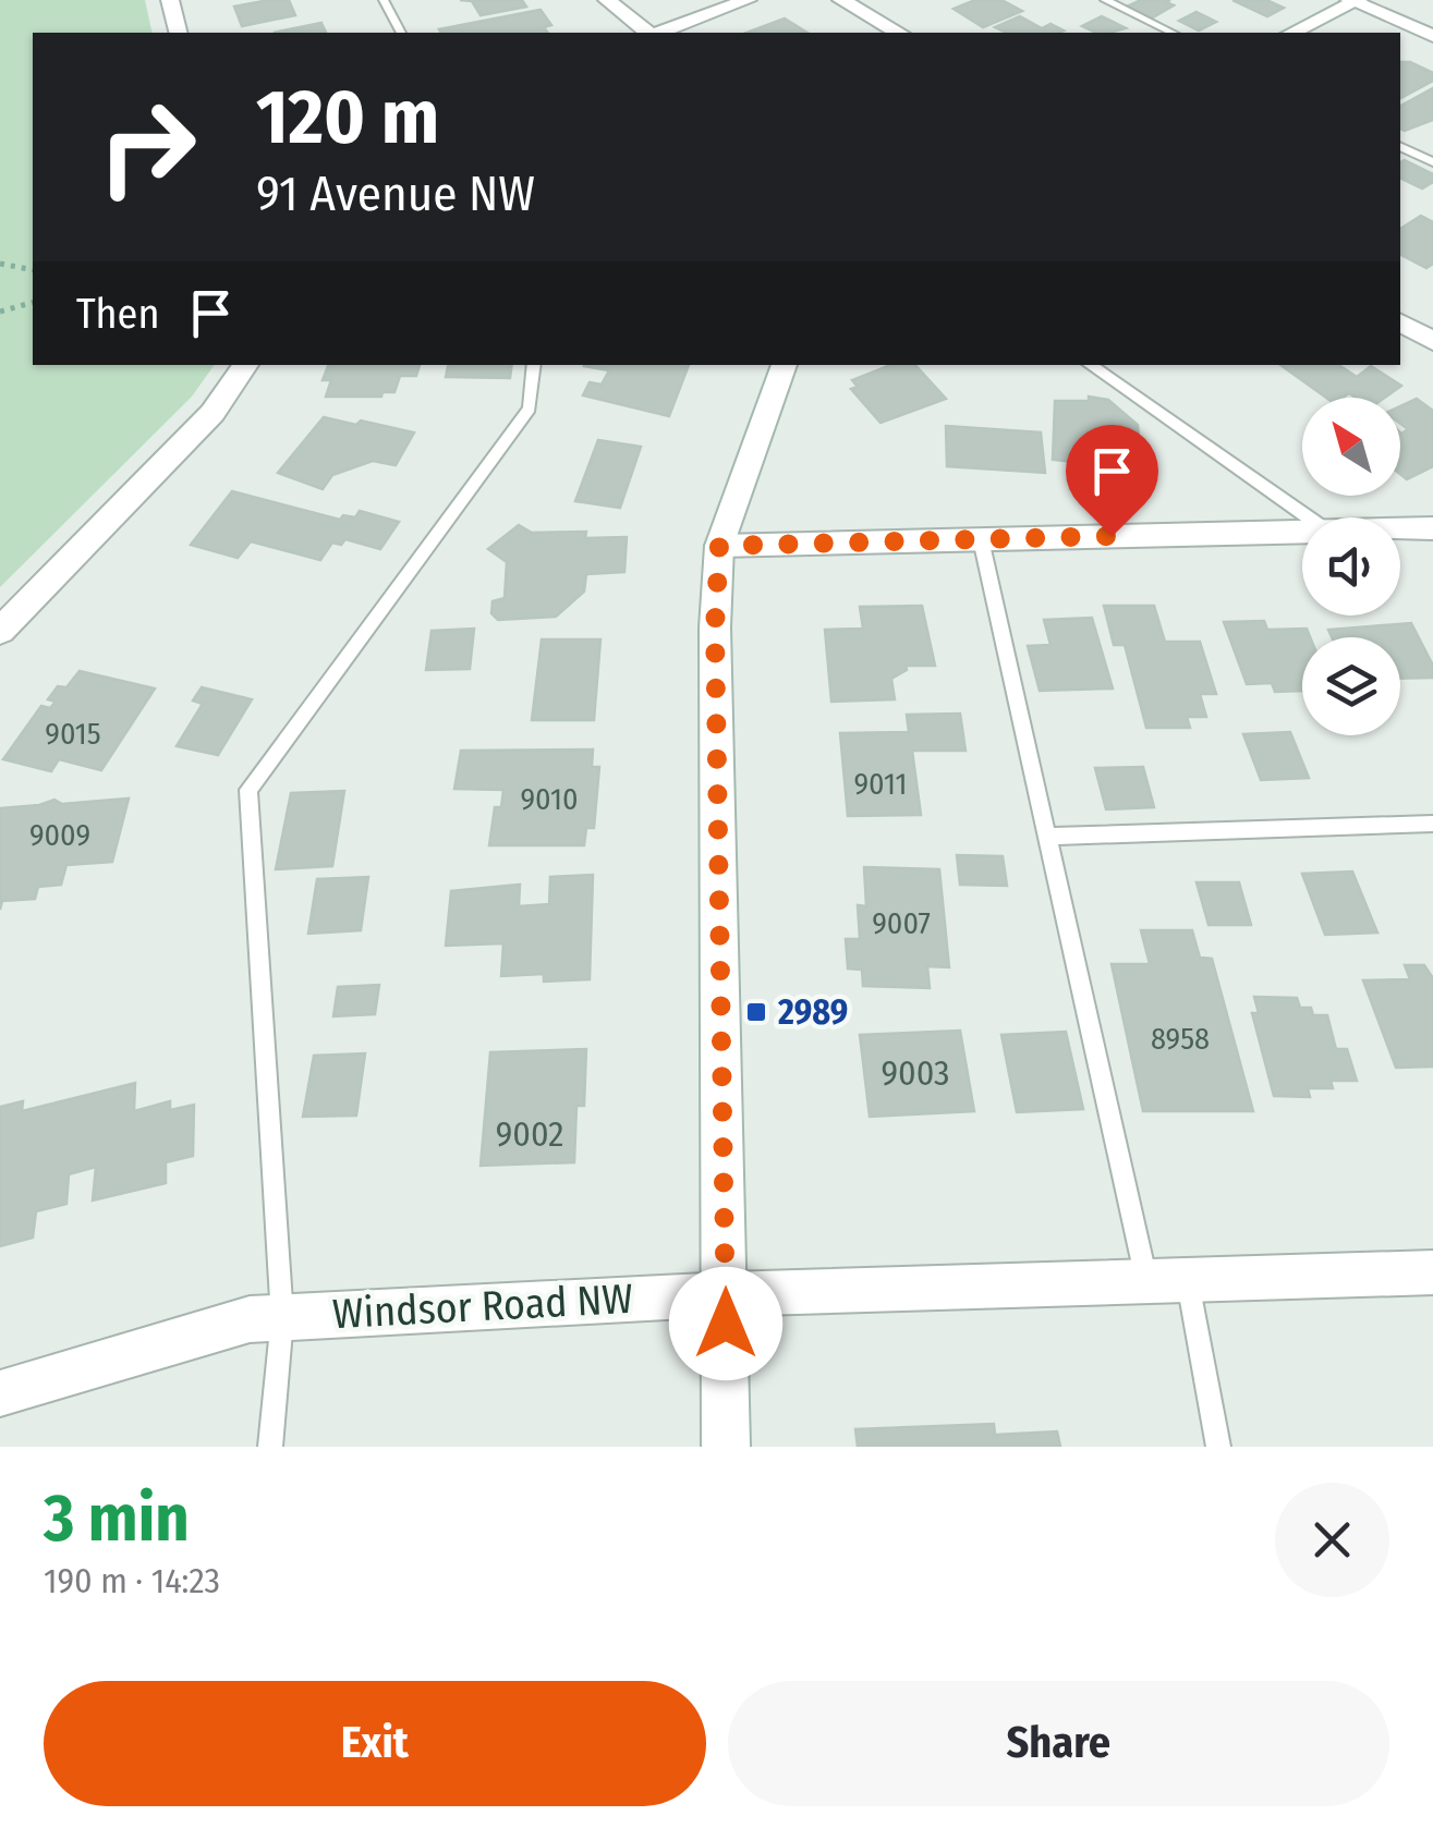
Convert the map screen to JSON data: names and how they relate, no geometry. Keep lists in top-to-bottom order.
{
  "streets": {
    "street": ["Windsor Road NW"]
  },
  "places": {
    "transit": ["2989"]
  },
  "house_numbers": [
    "9015",
    "9011",
    "9010",
    "9009",
    "9007",
    "8958",
    "9003",
    "9002"
  ],
  "north": "top left",
  "page": {
    "turn": ["120 m", "91 Avenue NW"],
    "then": "Then",
    "heading": ["3 min", "190 m · 14:23"],
    "buttons": ["Exit", "Share"]
  }
}
